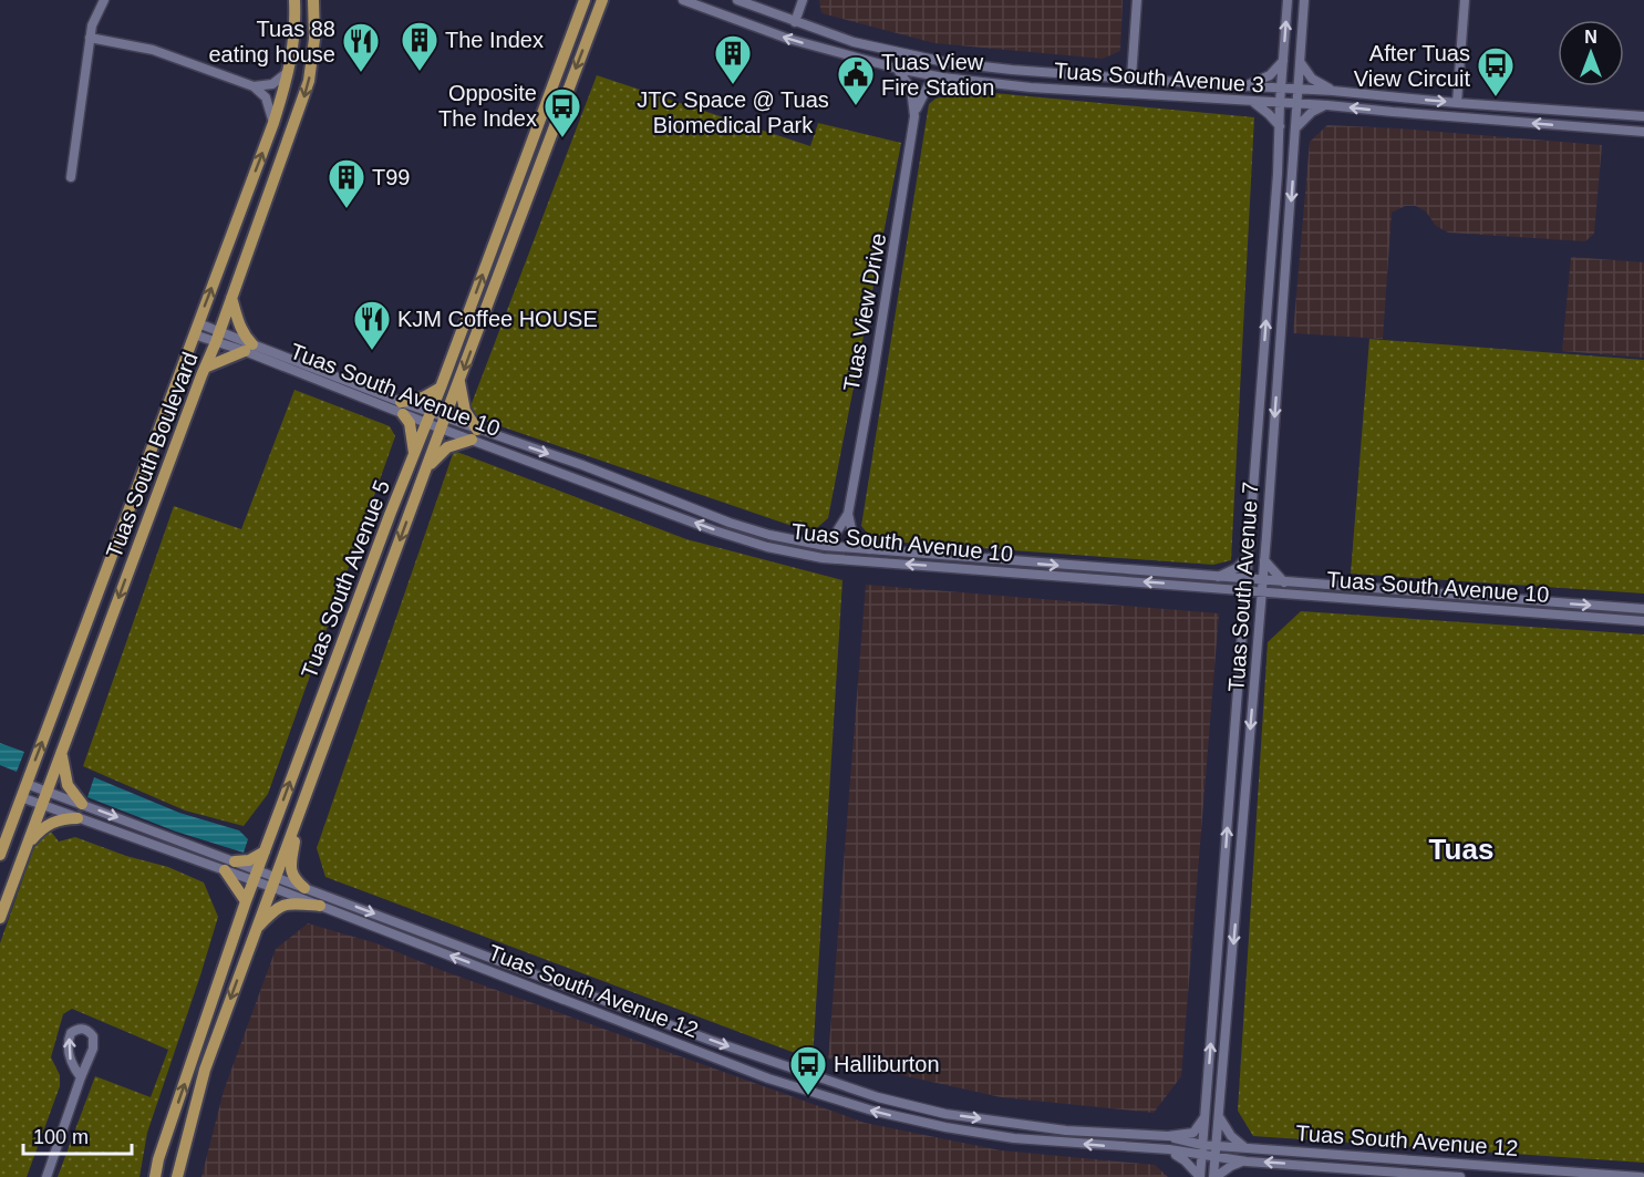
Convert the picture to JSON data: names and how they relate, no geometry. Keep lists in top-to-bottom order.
{
  "streets": {
    "main road": ["Tuas South Boulevard", "Tuas South Avenue 5"],
    "street": [
      "Tuas South Avenue 3",
      "Tuas View Drive",
      "Tuas South Avenue 10",
      "Tuas South Avenue 7",
      "Tuas South Avenue 12"
    ]
  },
  "crossings": [
    ["Tuas South Avenue 3", "Tuas View Drive"],
    ["Tuas South Avenue 3", "Tuas South Avenue 7"],
    ["Tuas View Drive", "Tuas South Avenue 10"],
    ["Tuas South Avenue 10", "Tuas South Boulevard"],
    ["Tuas South Avenue 10", "Tuas South Avenue 5"],
    ["Tuas South Avenue 10", "Tuas South Avenue 7"],
    ["Tuas South Boulevard", "Tuas South Avenue 12"],
    ["Tuas South Avenue 5", "Tuas South Avenue 12"],
    ["Tuas South Avenue 7", "Tuas South Avenue 12"]
  ],
  "districts": ["Tuas"],
  "places": {
    "building": ["The Index", "JTC Space @ Tuas Biomedical Park", "T99"],
    "restaurant": ["Tuas 88 eating house", "KJM Coffee HOUSE"],
    "bus stop": ["After Tuas View Circuit", "Opposite The Index", "Halliburton"],
    "public building": ["Tuas View Fire Station"]
  },
  "scale_bar": "100 m",
  "north": "top"
}
